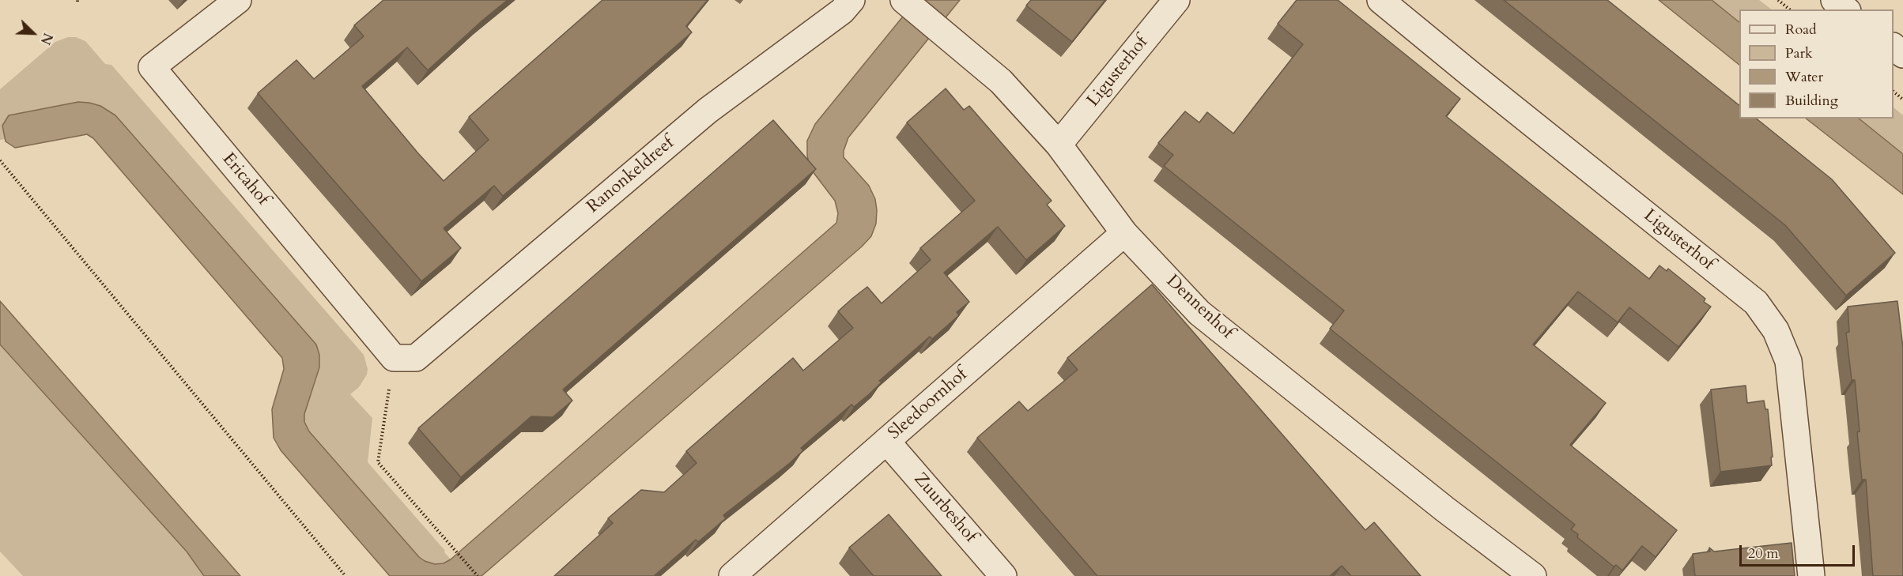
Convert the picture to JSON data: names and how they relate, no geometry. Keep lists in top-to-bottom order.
{
  "streets": {
    "street": [
      "Ligusterhof",
      "Ranonkeldreef",
      "Ericahof",
      "Dennenhof",
      "Sleedoornhof",
      "Zuurbeshof"
    ]
  },
  "crossings": [
    ["Ligusterhof", "Dennenhof"],
    ["Ranonkeldreef", "Ericahof"],
    ["Dennenhof", "Sleedoornhof"],
    ["Sleedoornhof", "Zuurbeshof"]
  ],
  "legend": [
    "Road",
    "Park",
    "Water",
    "Building"
  ],
  "scale_bar": "20 m",
  "north": "bottom right"
}
